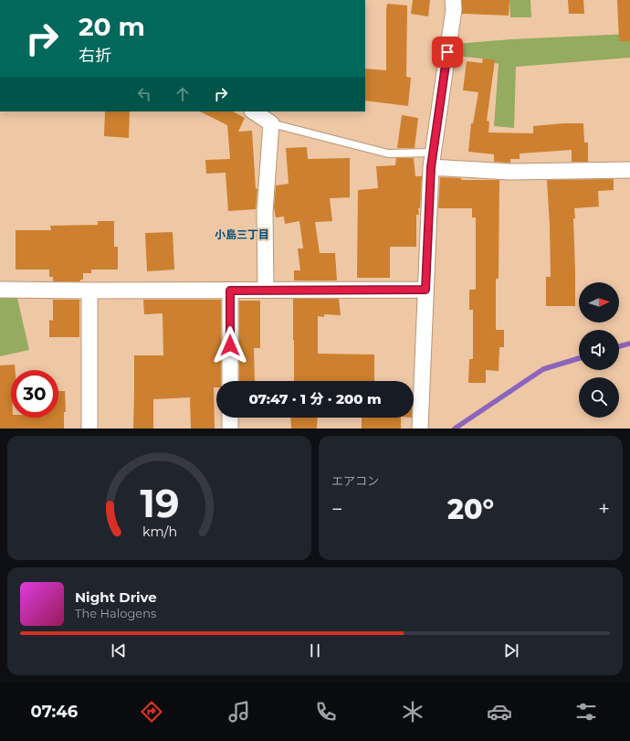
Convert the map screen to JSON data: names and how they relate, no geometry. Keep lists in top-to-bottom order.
{
  "districts": ["小島三丁目"],
  "north": "right",
  "page": {
    "turn": ["20 m", "右折"],
    "limit": "30",
    "trip": "07:47 · 1 分 · 200 m",
    "tile": "エアコン",
    "heat": ["−", "20°", "+"],
    "song": ["Night Drive", "The Halogens"],
    "tabs": "07:46",
    "gauge": ["19", "km/h"]
  }
}
